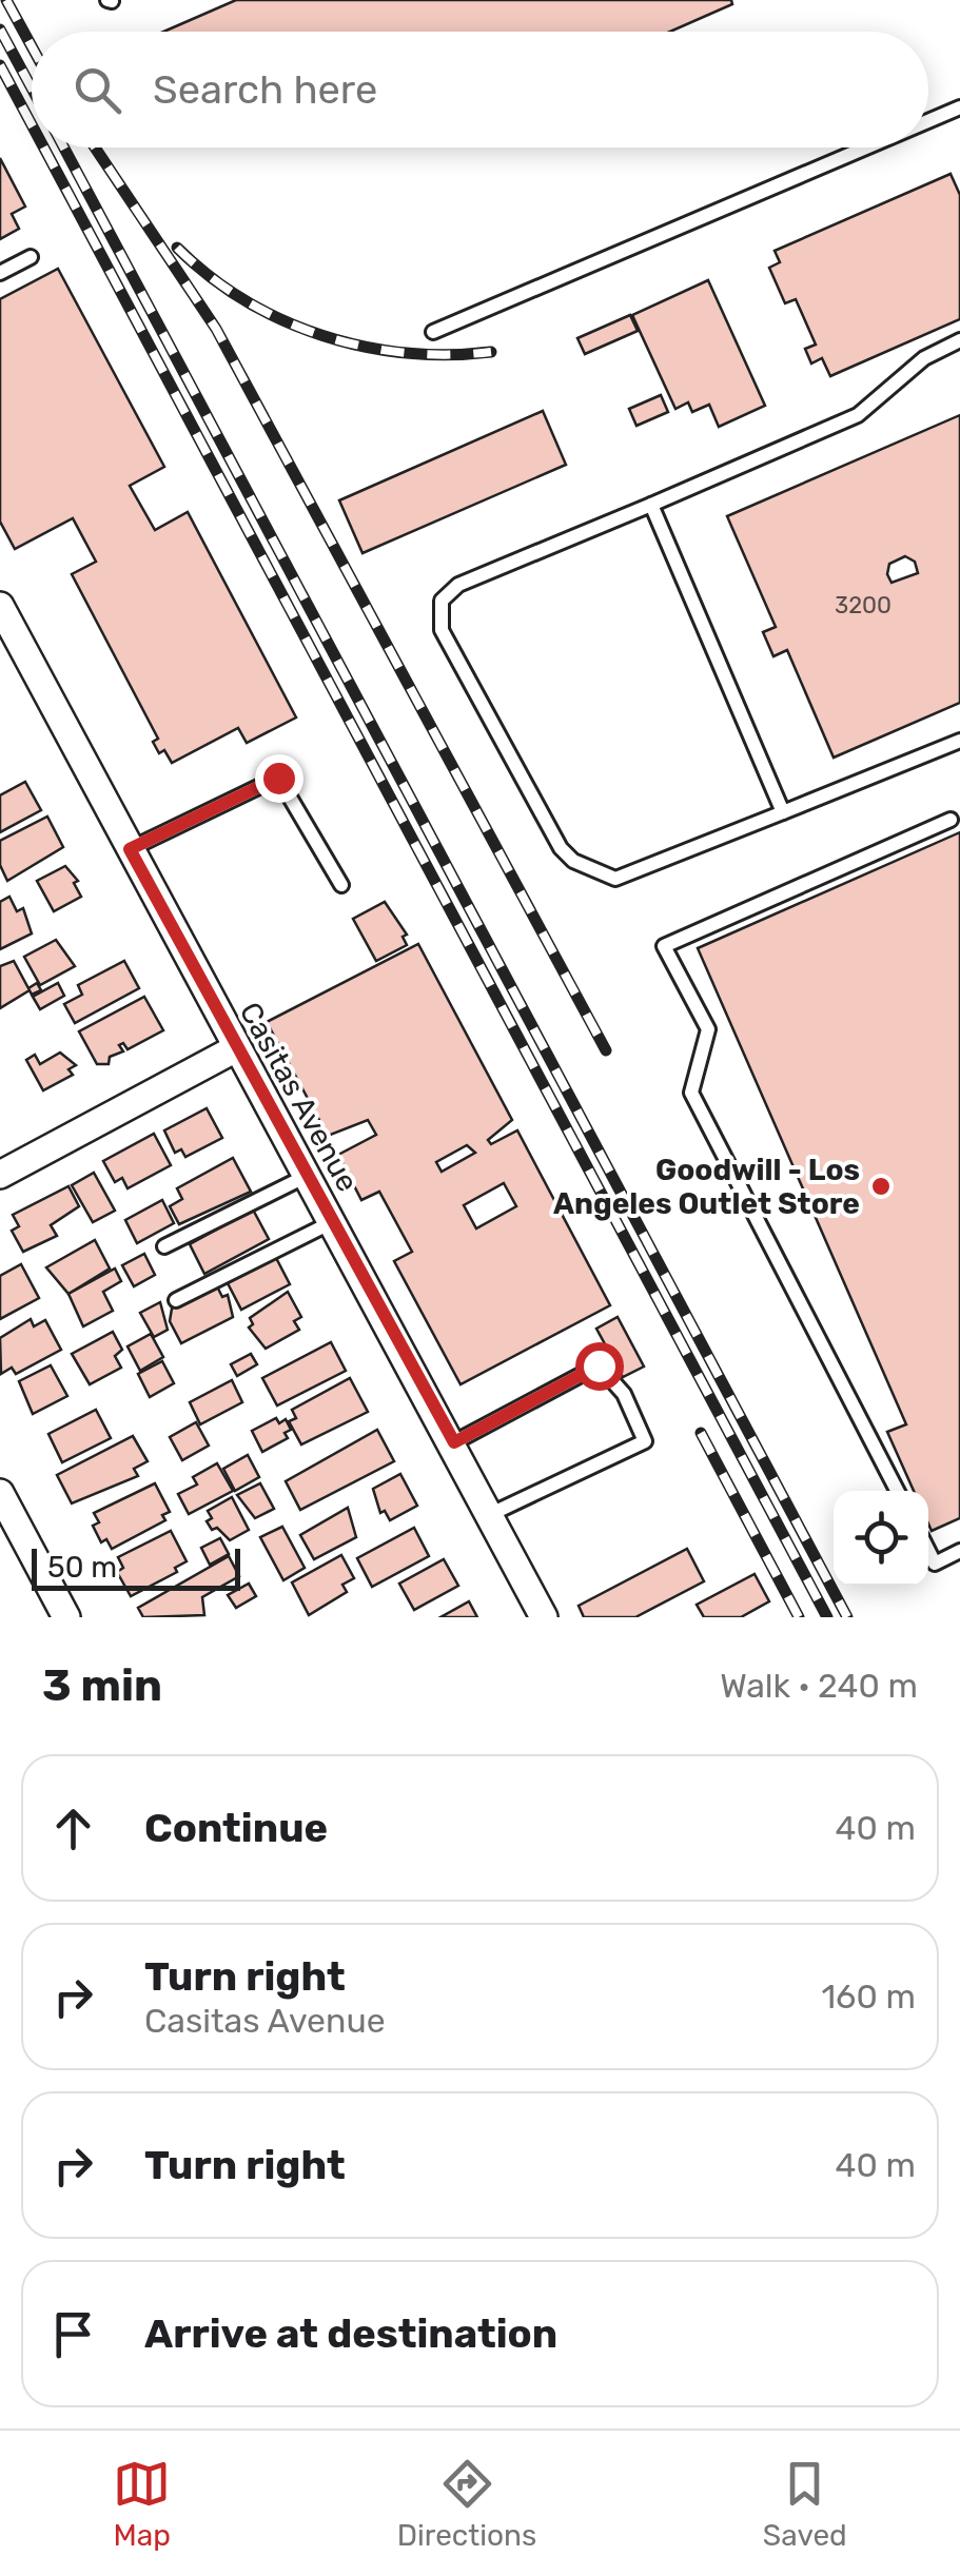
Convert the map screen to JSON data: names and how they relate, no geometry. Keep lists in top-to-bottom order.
{
  "streets": {
    "street": ["Casitas Avenue"]
  },
  "places": ["Goodwill - Los Angeles Outlet Store"],
  "house_numbers": ["3200"],
  "scale_bar": "50 m",
  "page": {
    "search": "Search here",
    "scale": "50 m",
    "heading": ["3 min", "Walk · 240 m"],
    "list": [
      ["Continue", "40 m"],
      ["Turn right", "Casitas Avenue", "160 m"],
      ["Turn right", "40 m"],
      "Arrive at destination"
    ],
    "nav": ["Map", "Directions", "Saved"]
  }
}
